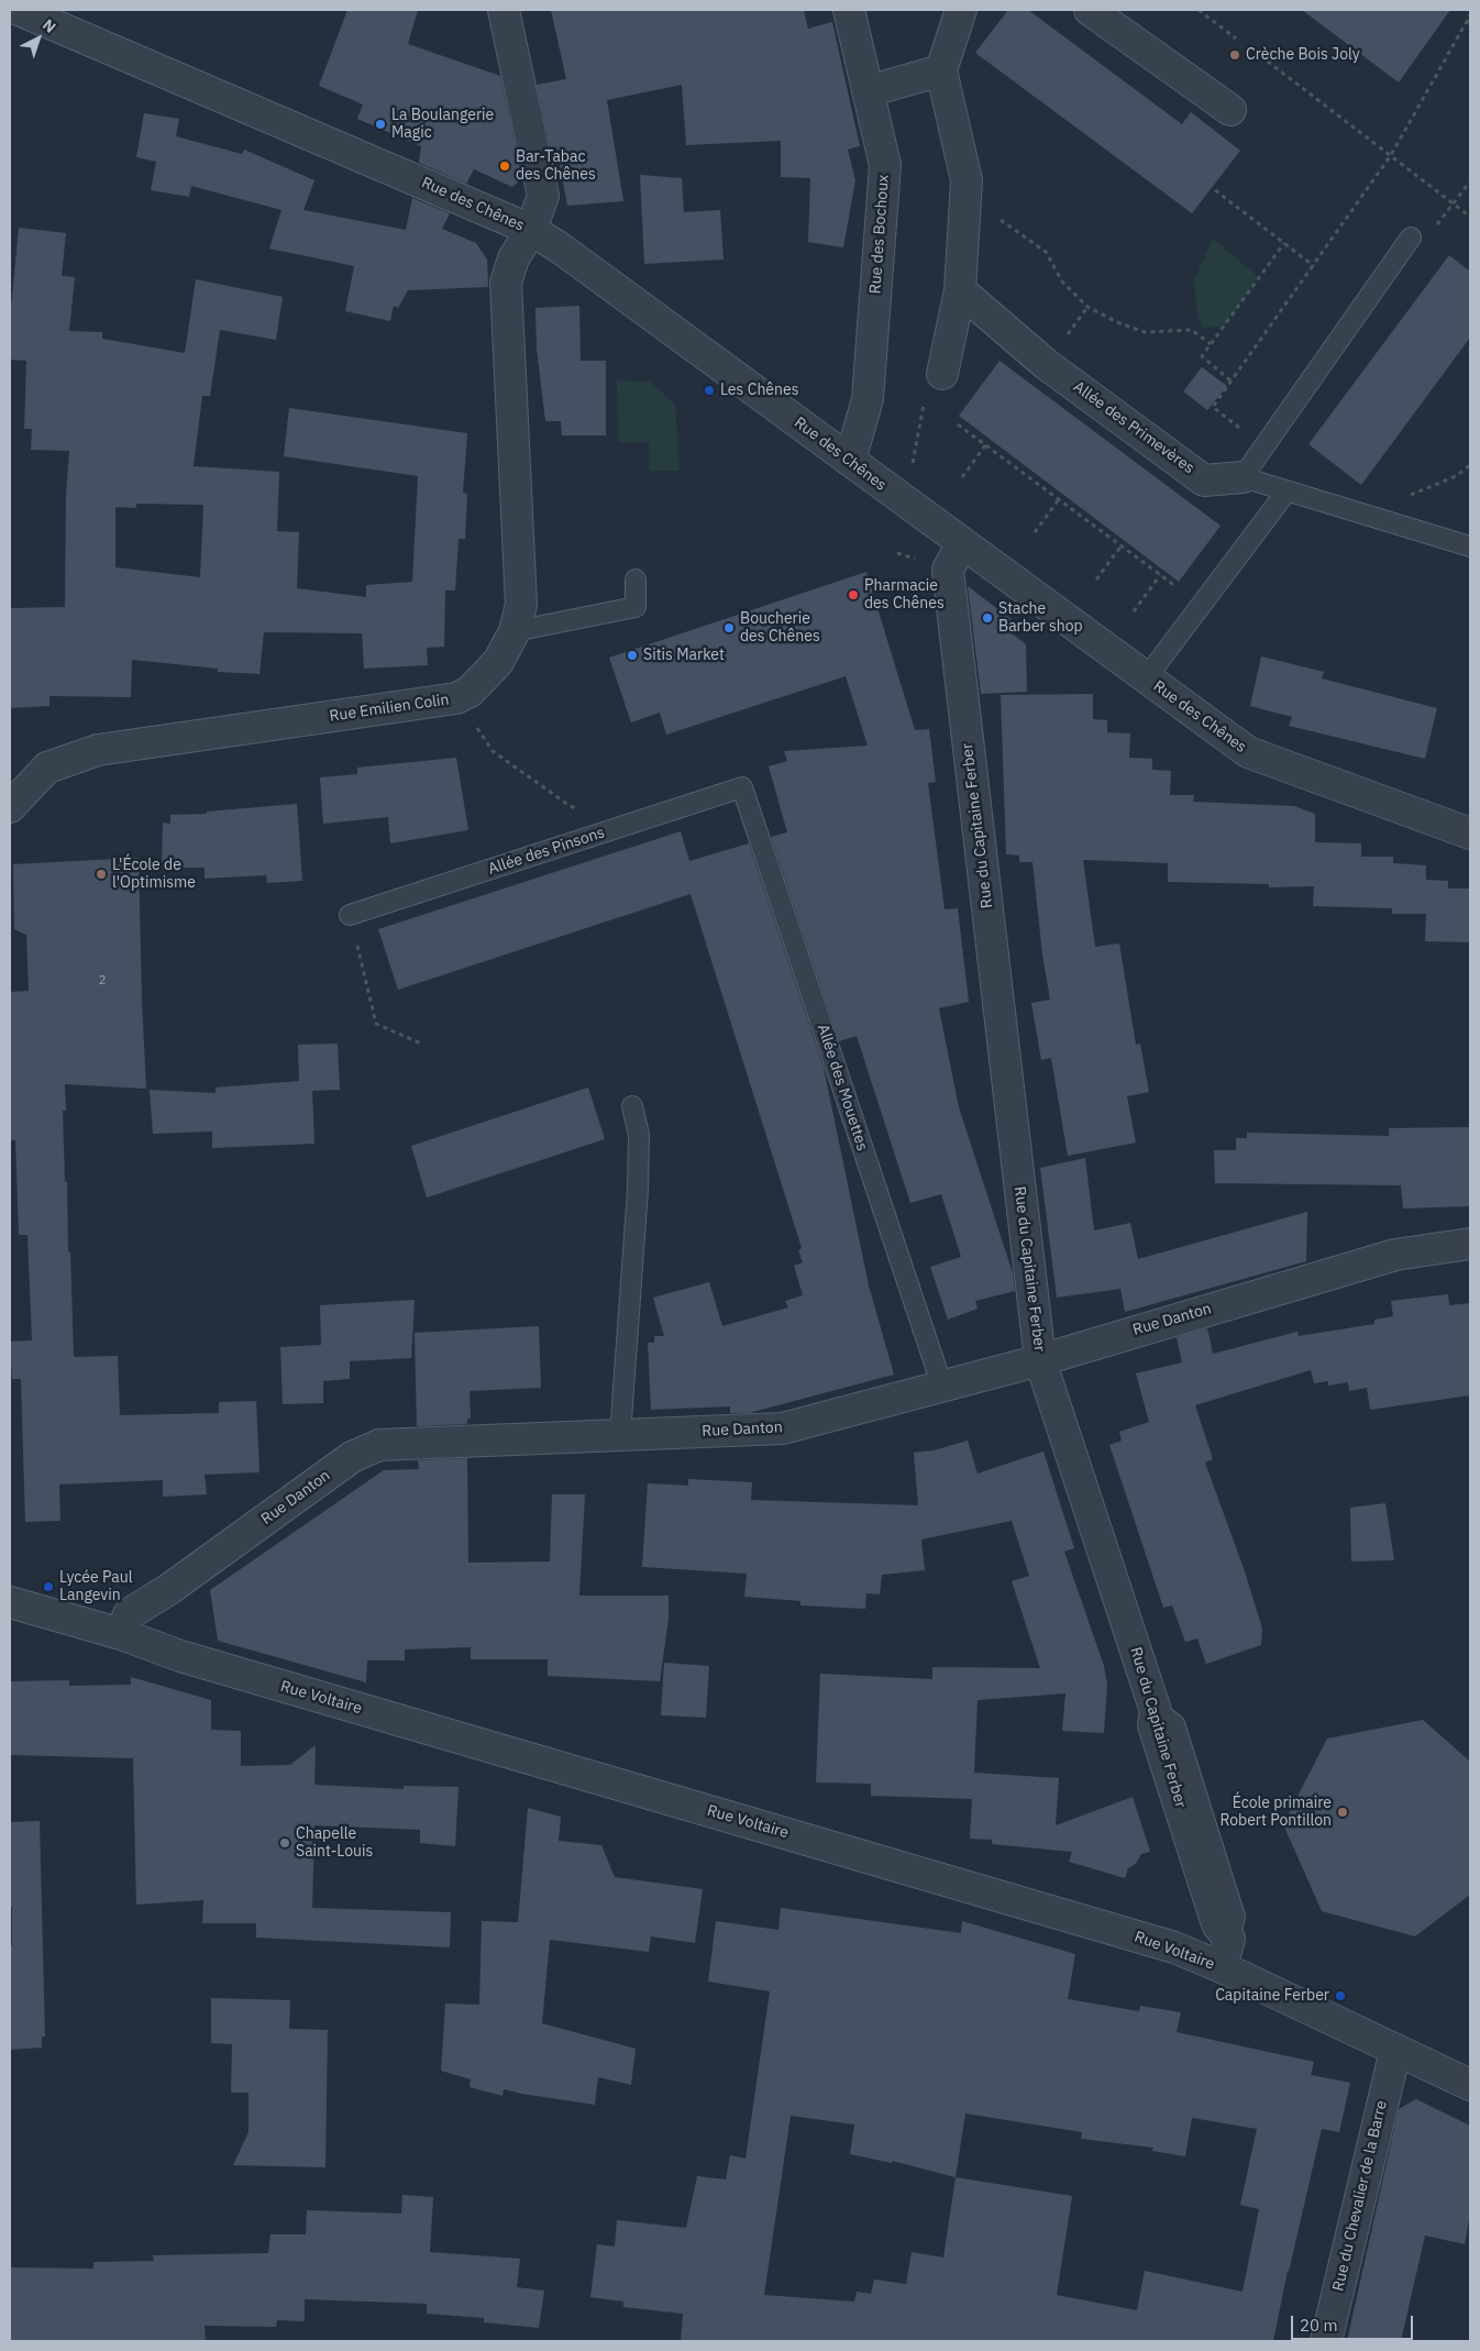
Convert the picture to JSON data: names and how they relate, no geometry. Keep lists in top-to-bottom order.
{
  "streets": {
    "street": [
      "Rue des Chênes",
      "Rue des Bochoux",
      "Allée des Primevères",
      "Rue Emilien Colin",
      "Rue du Capitaine Ferber",
      "Rue Danton",
      "Rue Voltaire",
      "Rue du Chevalier de la Barre"
    ],
    "lane": ["Allée des Pinsons", "Allée des Mouettes"]
  },
  "crossings": [
    ["Rue des Chênes", "Rue des Bochoux"],
    ["Rue des Chênes", "Rue Emilien Colin"],
    ["Rue des Chênes", "Rue du Capitaine Ferber"],
    ["Rue du Capitaine Ferber", "Rue Danton"],
    ["Rue du Capitaine Ferber", "Rue Voltaire"],
    ["Allée des Pinsons", "Allée des Mouettes"],
    ["Allée des Mouettes", "Rue Danton"],
    ["Rue Danton", "Rue Voltaire"],
    ["Rue Voltaire", "Rue du Chevalier de la Barre"]
  ],
  "places": [
    "Crèche Bois Joly",
    "La Boulangerie Magic",
    "Bar-Tabac des Chênes",
    "Les Chênes",
    "Pharmacie des Chênes",
    "Stache Barber shop",
    "Boucherie des Chênes",
    "Sitis Market",
    "L'École de l'Optimisme",
    "Lycée Paul Langevin",
    "École primaire Robert Pontillon",
    "Chapelle Saint-Louis",
    "Capitaine Ferber"
  ],
  "house_numbers": ["2"],
  "scale_bar": "20 m",
  "north": "top right"
}
